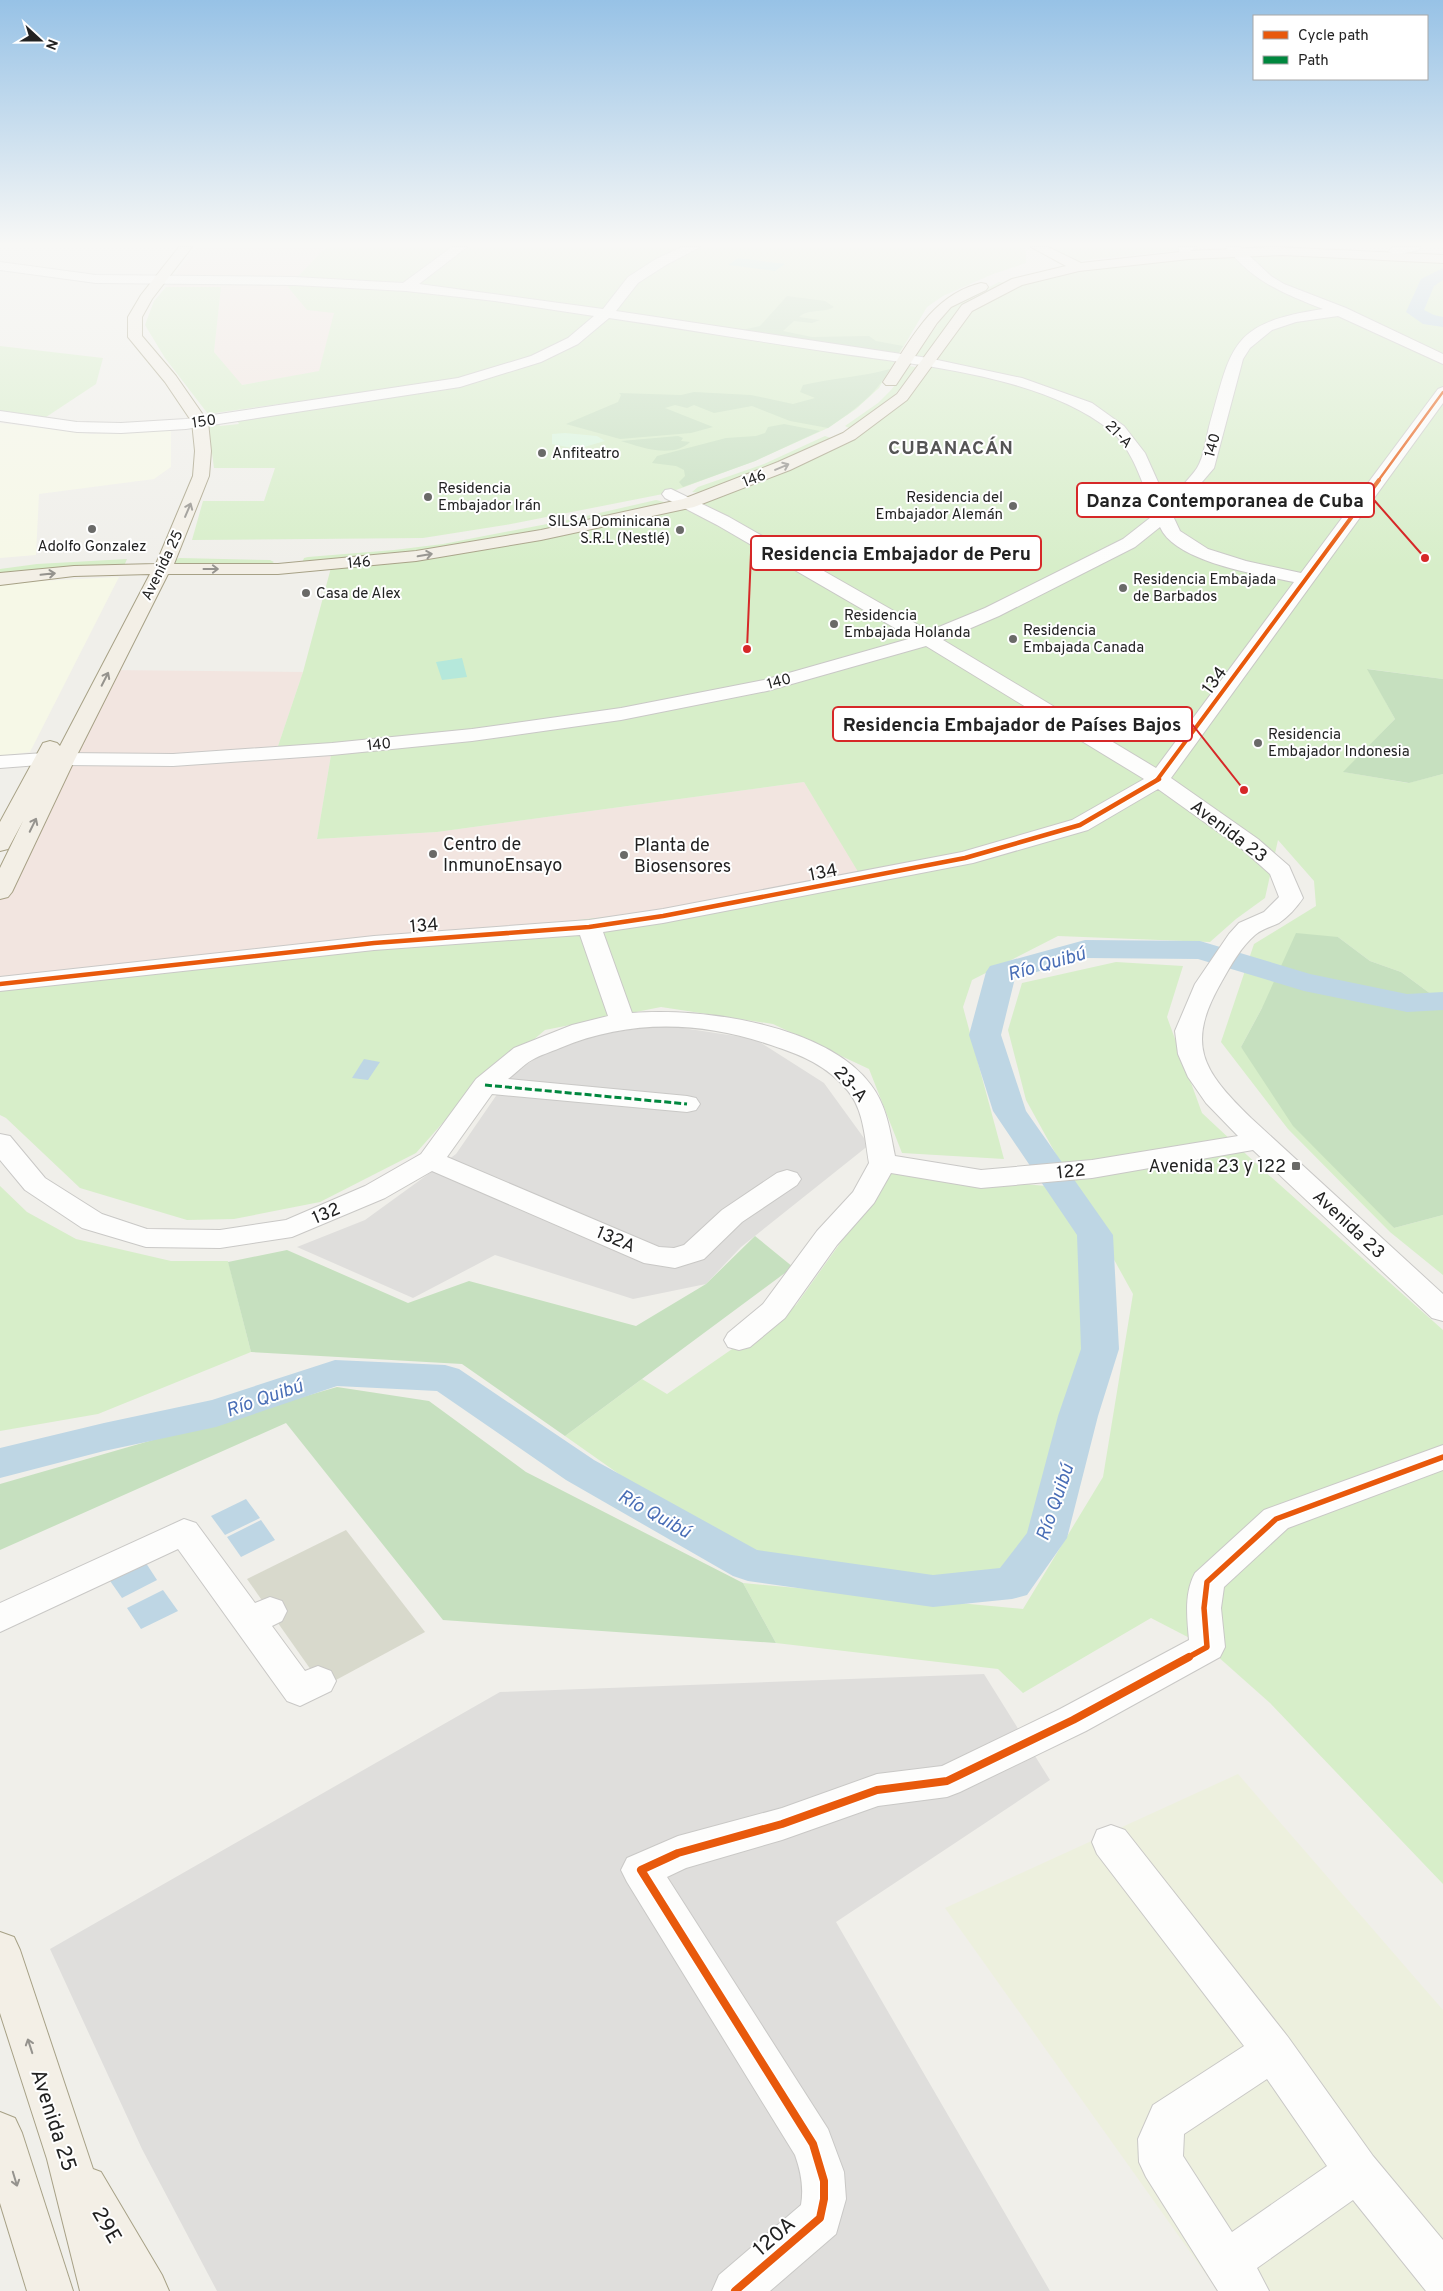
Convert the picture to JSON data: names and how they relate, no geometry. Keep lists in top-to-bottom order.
{
  "streets": {
    "main road": ["146", "Avenida 25", "29E"],
    "street": [
      "150",
      "21-A",
      "140",
      "134",
      "Avenida 23",
      "23-A",
      "122",
      "132",
      "132A",
      "120A"
    ]
  },
  "crossings": [
    ["150", "Avenida 25"],
    ["21-A", "140"],
    ["21-A", "146"],
    ["21-A", "134"],
    ["140", "Avenida 25"],
    ["140", "Avenida 23"],
    ["146", "Avenida 25"],
    ["146", "Avenida 23"],
    ["Avenida 25", "29E"],
    ["134", "Avenida 23"],
    ["Avenida 23", "122"],
    ["23-A", "122"],
    ["23-A", "132"],
    ["132", "132A"]
  ],
  "districts": ["CUBANACÁN"],
  "water": ["Río Quibú"],
  "places": {
    "other": [
      "Anfiteatro",
      "Residencia Embajador Irán",
      "Residencia del Embajador Alemán",
      "Adolfo Gonzalez",
      "SILSA Dominicana S.R.L (Nestlé)",
      "Danza Contemporanea de Cuba",
      "Residencia Embajada de Barbados",
      "Casa de Alex",
      "Residencia Embajada Holanda",
      "Residencia Embajada Canada",
      "Residencia Embajador de Peru",
      "Residencia Embajador Indonesia",
      "Residencia Embajador de Países Bajos",
      "Centro de InmunoEnsayo",
      "Planta de Biosensores"
    ],
    "transit": ["Avenida 23 y 122"]
  },
  "legend": ["Cycle path", "Path"],
  "north": "right"
}
